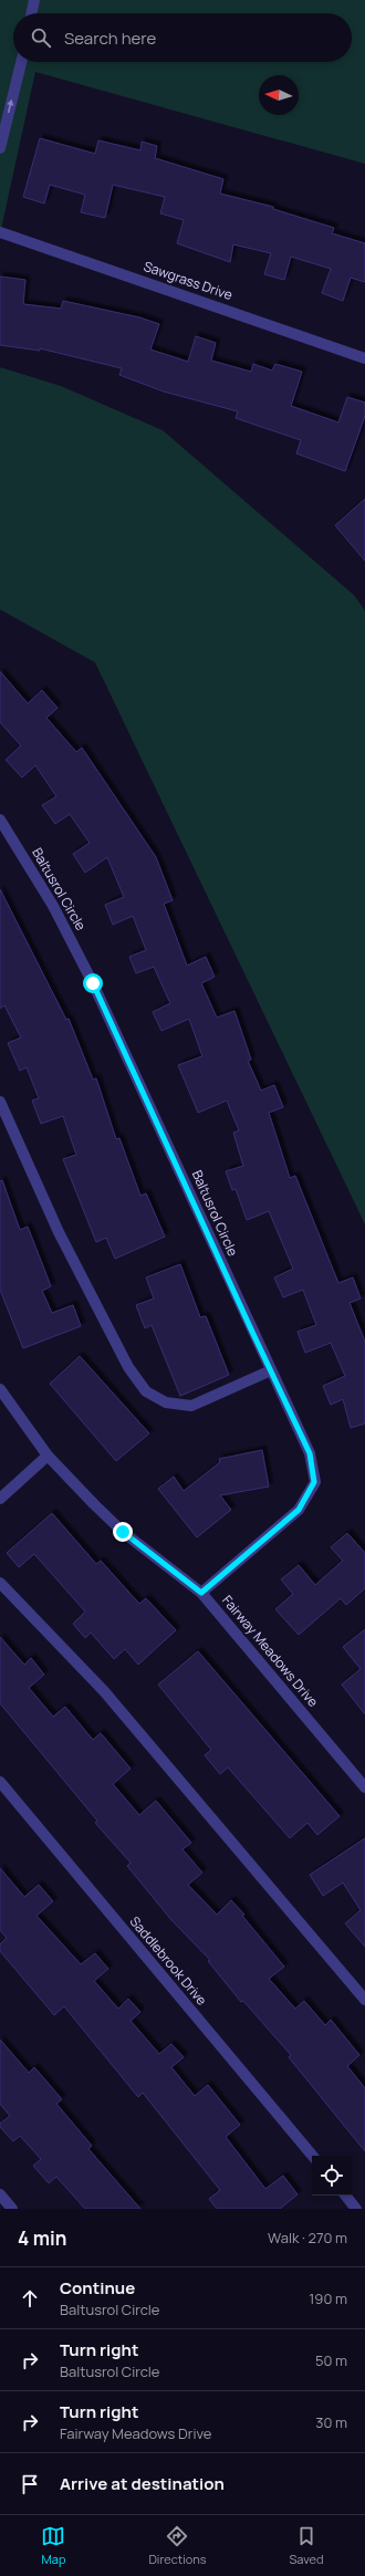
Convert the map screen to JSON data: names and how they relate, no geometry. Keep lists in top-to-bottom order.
{
  "streets": {
    "street": [
      "Sawgrass Drive",
      "Baltusrol Circle",
      "Fairway Meadows Drive",
      "Saddlebrook Drive"
    ]
  },
  "crossings": [
    ["Baltusrol Circle", "Fairway Meadows Drive"]
  ],
  "north": "left",
  "page": {
    "search": "Search here",
    "heading": ["4 min", "Walk · 270 m"],
    "list": [
      ["Continue", "Baltusrol Circle", "190 m"],
      ["Turn right", "Baltusrol Circle", "50 m"],
      ["Turn right", "Fairway Meadows Drive", "30 m"],
      "Arrive at destination"
    ],
    "nav": ["Map", "Directions", "Saved"]
  }
}
